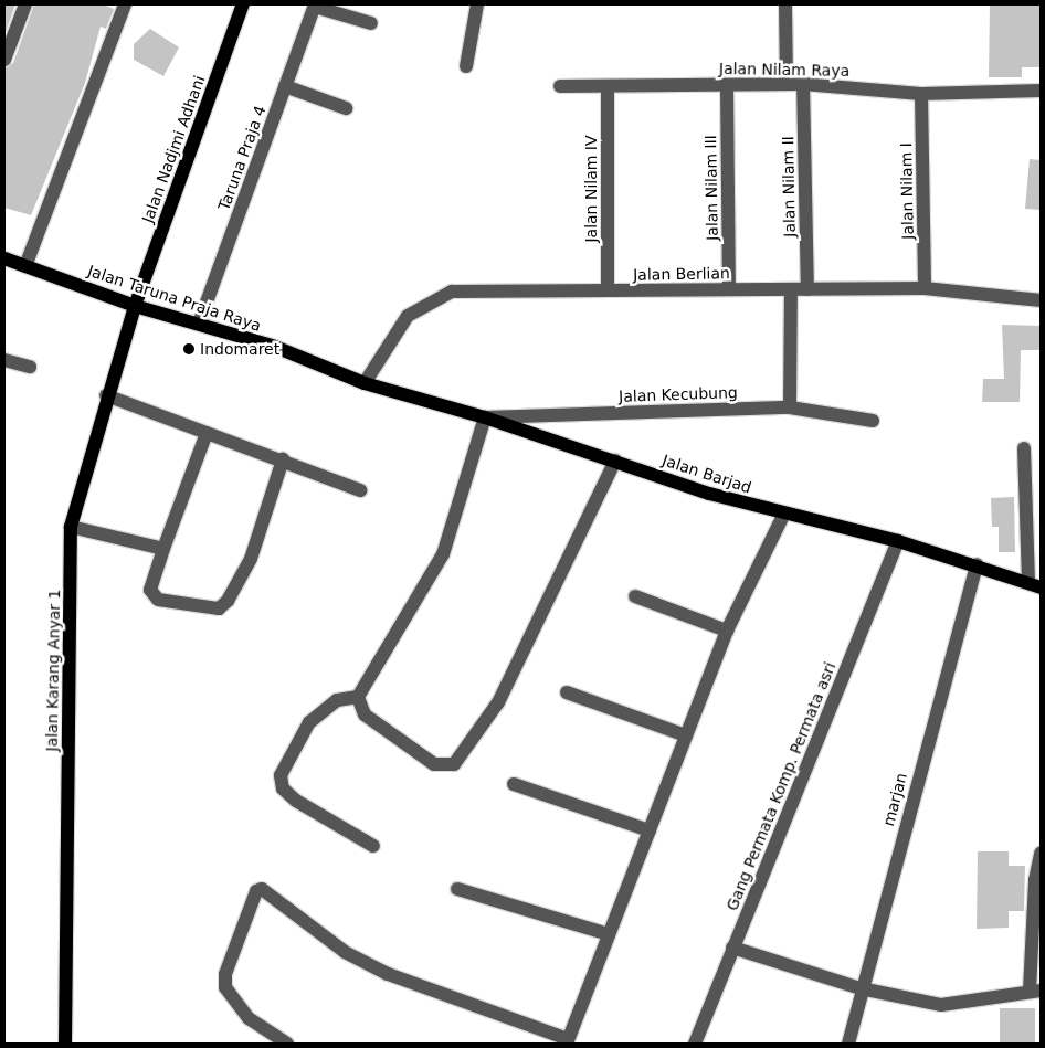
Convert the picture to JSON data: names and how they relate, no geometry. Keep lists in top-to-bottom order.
{
  "streets": {
    "main road": [
      "Jalan Nadjmi Adhani",
      "Jalan Taruna Praja Raya",
      "Jalan Barjad",
      "Jalan Karang Anyar 1"
    ],
    "street": [
      "Jalan Nilam Raya",
      "Taruna Praja 4",
      "Jalan Nilam II",
      "Jalan Nilam III",
      "Jalan Nilam IV",
      "Jalan Nilam I",
      "Jalan Berlian",
      "Jalan Kecubung",
      "Gang Permata Komp. Permata asri",
      "marjan"
    ]
  },
  "crossings": [
    ["Jalan Nilam Raya", "Jalan Nilam II"],
    ["Jalan Nilam Raya", "Jalan Nilam III"],
    ["Jalan Nilam Raya", "Jalan Nilam IV"],
    ["Jalan Nilam Raya", "Jalan Nilam I"],
    ["Jalan Nadjmi Adhani", "Jalan Taruna Praja Raya"],
    ["Jalan Nadjmi Adhani", "Jalan Karang Anyar 1"],
    ["Taruna Praja 4", "Jalan Taruna Praja Raya"],
    ["Jalan Nilam II", "Jalan Berlian"],
    ["Jalan Nilam III", "Jalan Berlian"],
    ["Jalan Nilam IV", "Jalan Berlian"],
    ["Jalan Nilam I", "Jalan Berlian"],
    ["Jalan Berlian", "Jalan Taruna Praja Raya"],
    ["Jalan Berlian", "Jalan Barjad"],
    ["Jalan Taruna Praja Raya", "Jalan Barjad"],
    ["Jalan Taruna Praja Raya", "Jalan Karang Anyar 1"],
    ["Jalan Kecubung", "Jalan Barjad"],
    ["Jalan Barjad", "Gang Permata Komp. Permata asri"],
    ["Jalan Barjad", "marjan"]
  ],
  "places": ["Indomaret"]
}
